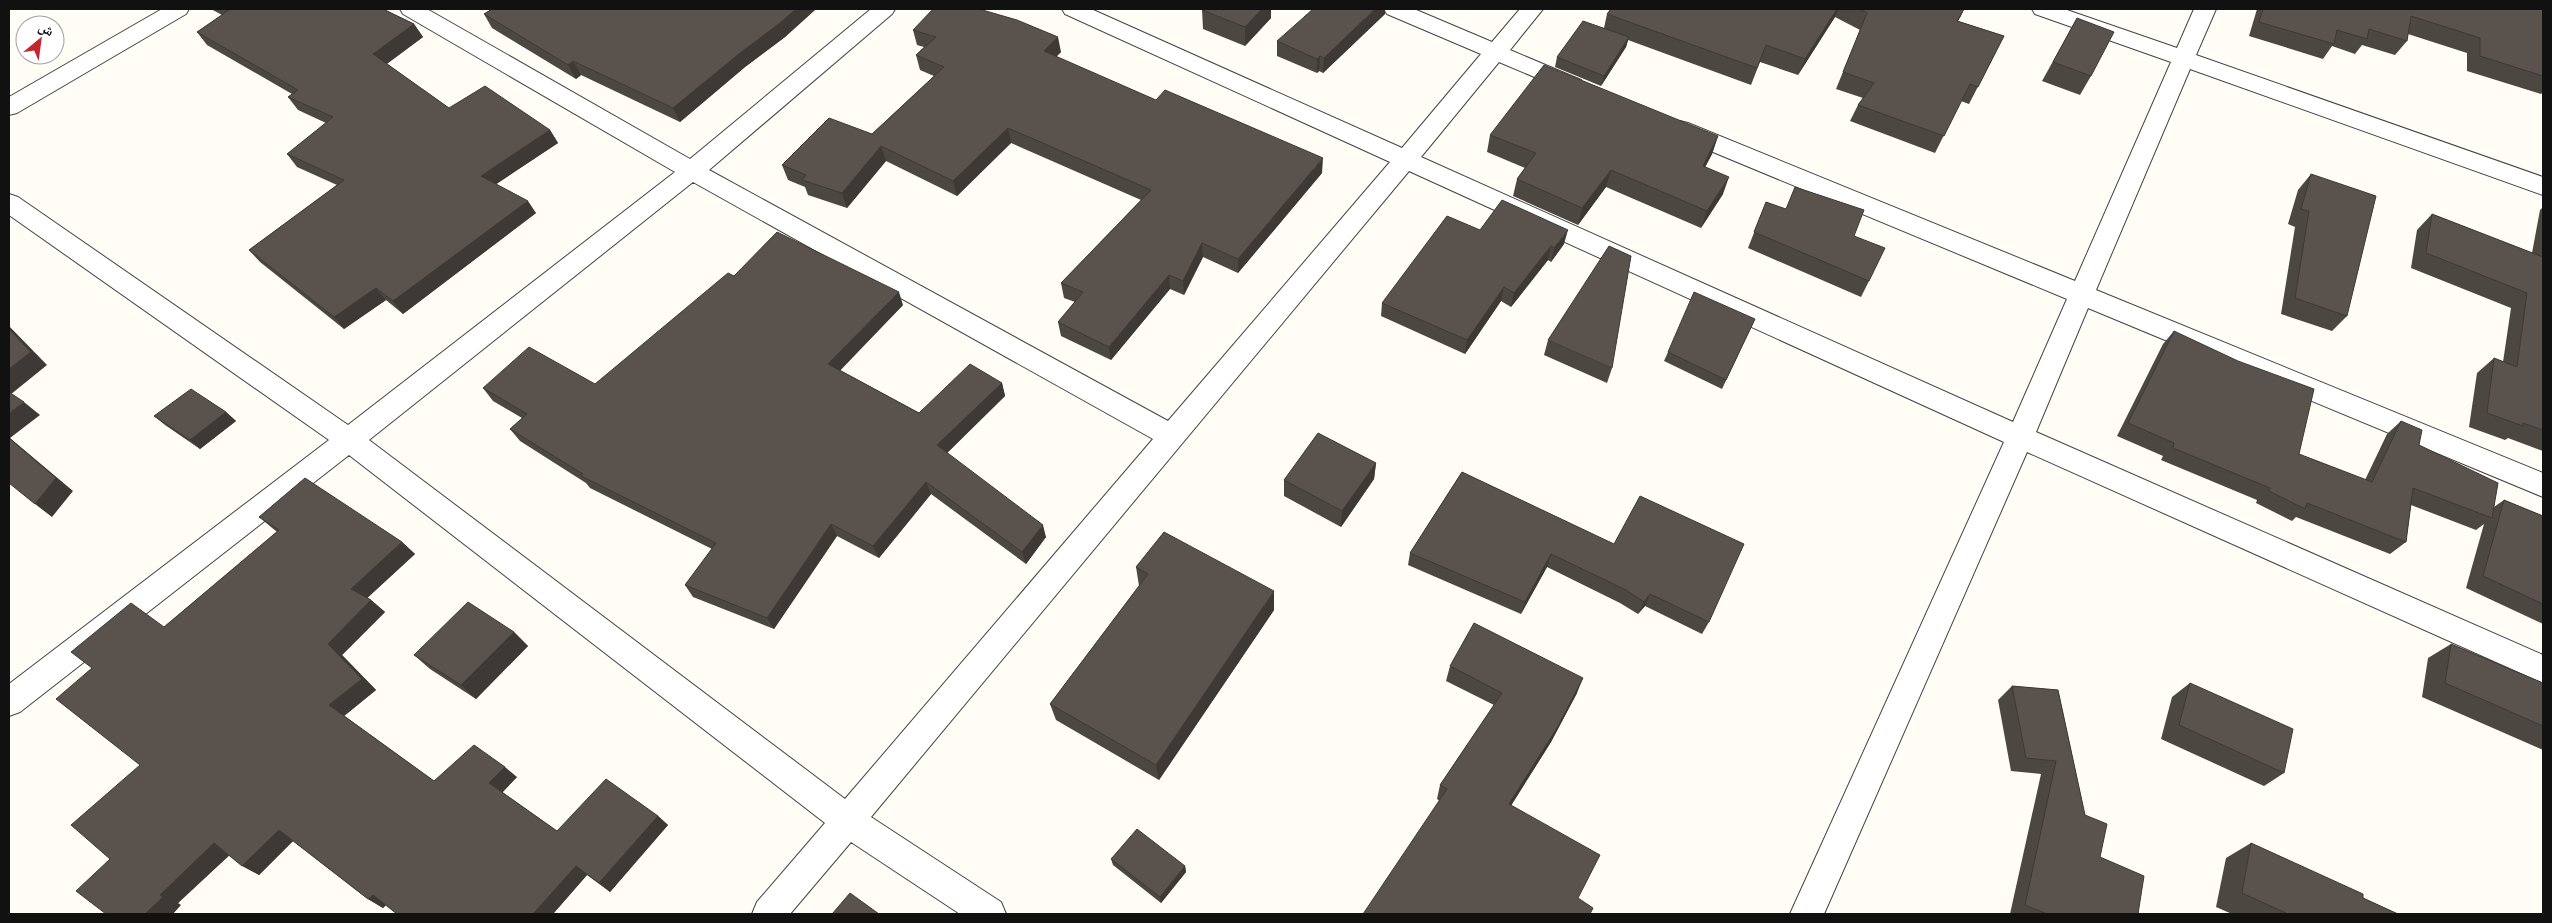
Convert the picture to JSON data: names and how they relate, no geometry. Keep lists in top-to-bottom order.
{
  "north": "top right"
}
